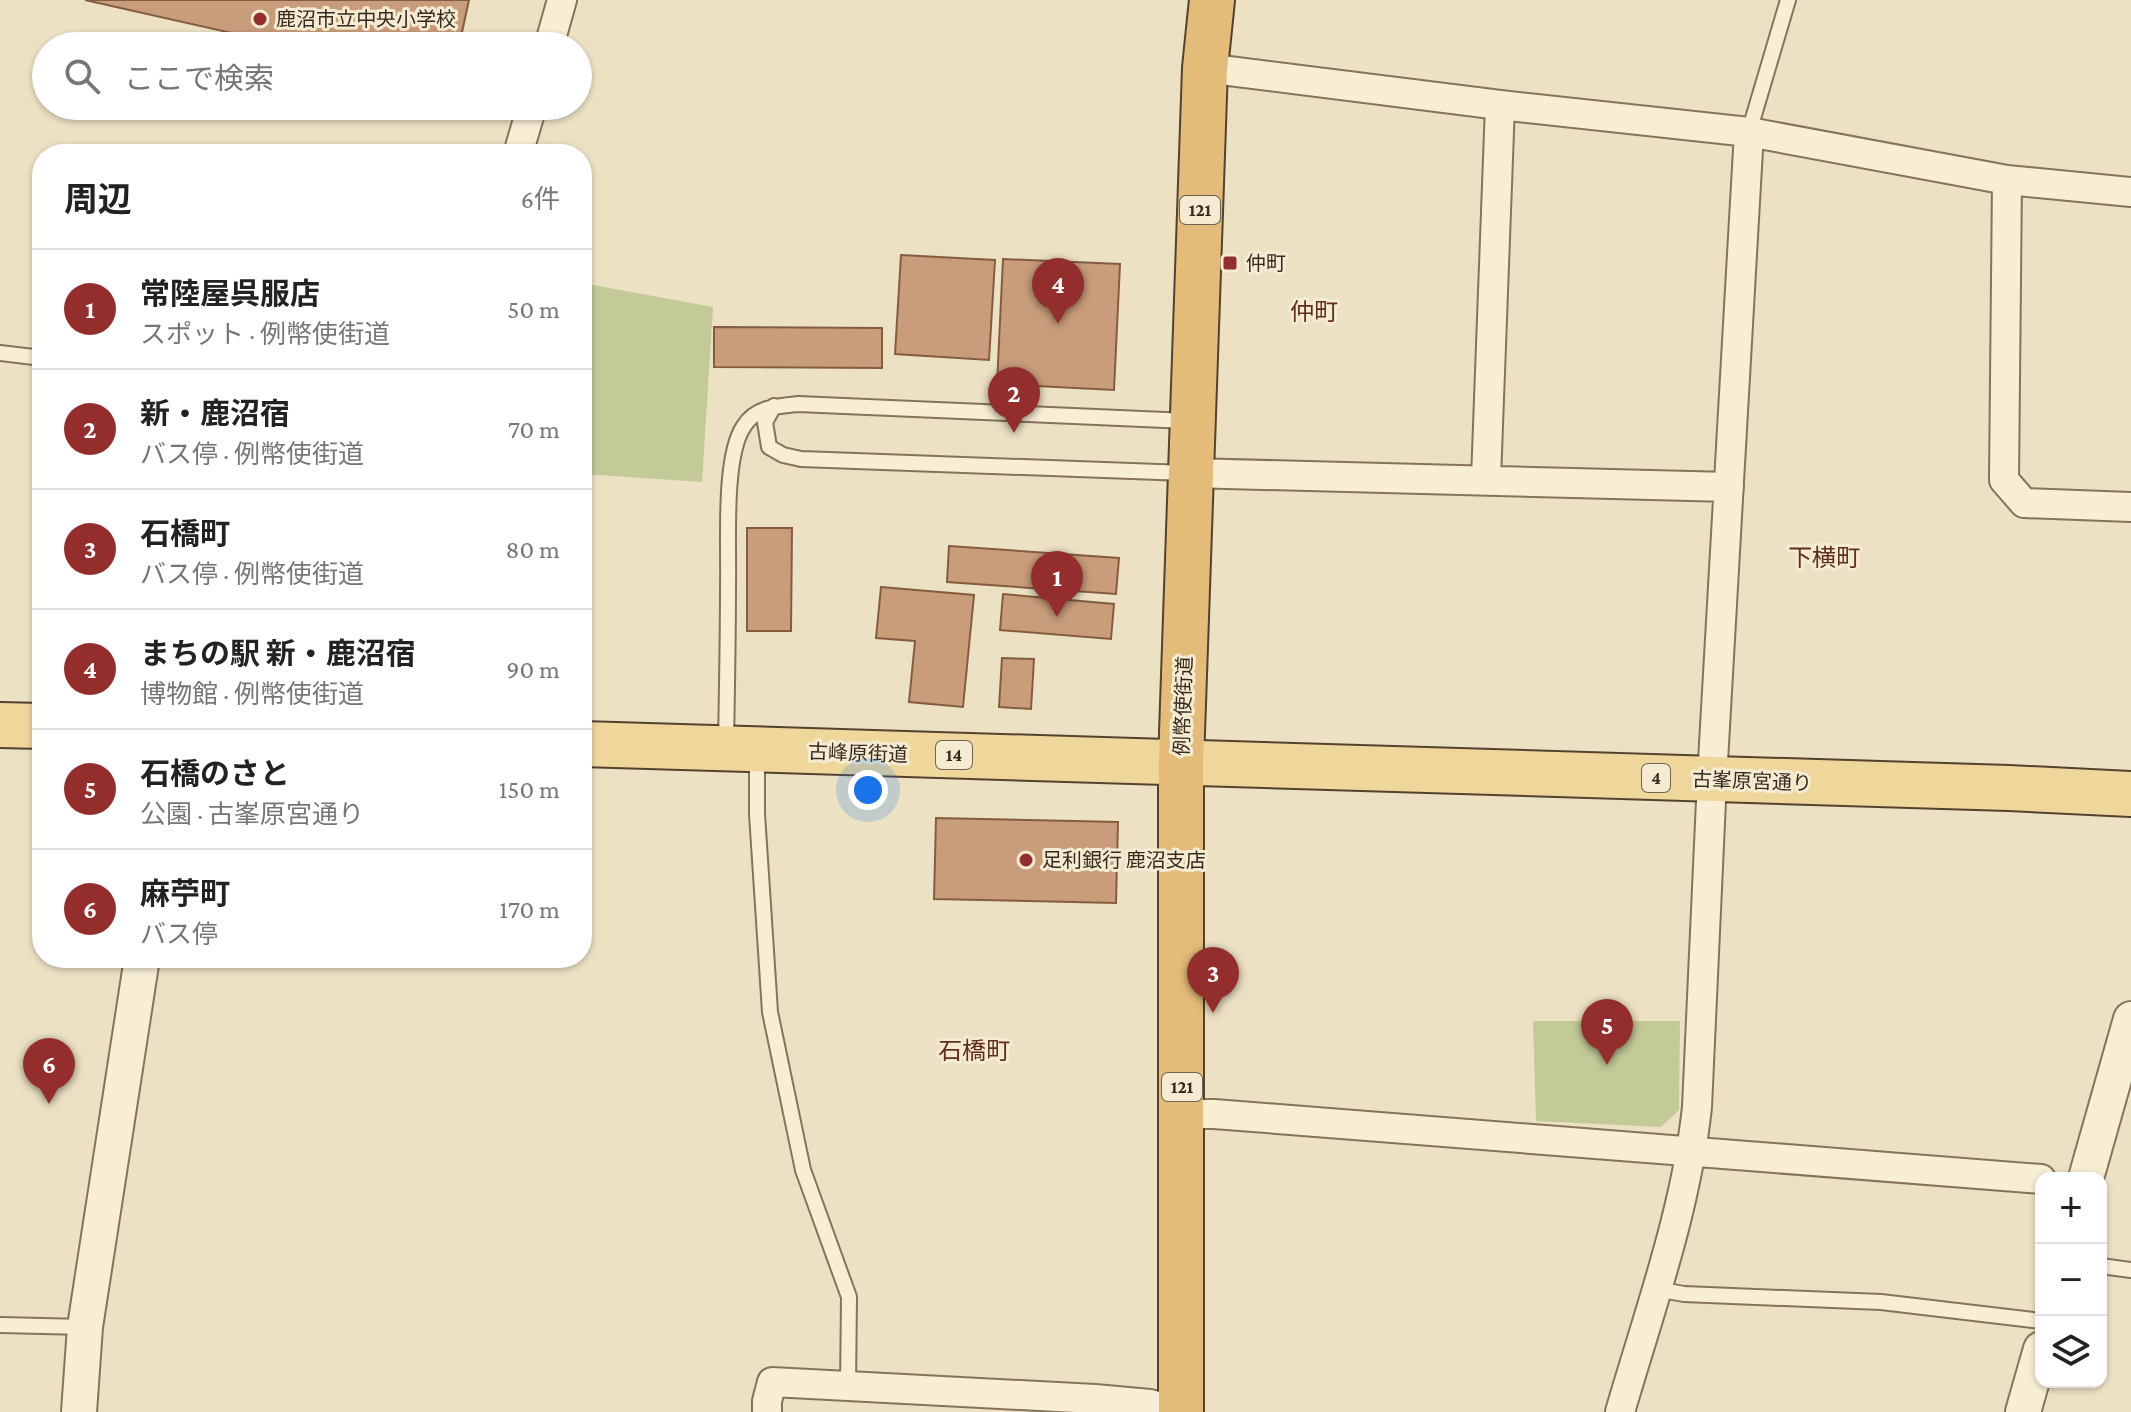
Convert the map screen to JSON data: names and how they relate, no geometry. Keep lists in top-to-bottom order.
{
  "streets": {
    "highway": ["121", "例幣使街道"],
    "main road": [
      "古峰原街道",
      "14",
      "4",
      "古峯原宮通り"
    ]
  },
  "crossings": [
    ["例幣使街道", "古峰原街道"],
    ["例幣使街道", "古峯原宮通り"],
    ["古峰原街道", "古峯原宮通り"]
  ],
  "districts": ["仲町", "下横町", "石橋町"],
  "places": {
    "other": ["鹿沼市立中央小学校", "足利銀行 鹿沼支店"],
    "transit": ["仲町"]
  },
  "page": {
    "search": "ここで検索",
    "heading": ["周辺", "6件"],
    "list": [
      {
        "mark": "1",
        "name": "常陸屋呉服店",
        "note": "スポット · 例幣使街道",
        "value": "50 m"
      },
      {
        "mark": "2",
        "name": "新・鹿沼宿",
        "note": "バス停 · 例幣使街道",
        "value": "70 m"
      },
      {
        "mark": "3",
        "name": "石橋町",
        "note": "バス停 · 例幣使街道",
        "value": "80 m"
      },
      {
        "mark": "4",
        "name": "まちの駅 新・鹿沼宿",
        "note": "博物館 · 例幣使街道",
        "value": "90 m"
      },
      {
        "mark": "5",
        "name": "石橋のさと",
        "note": "公園 · 古峯原宮通り",
        "value": "150 m"
      },
      {
        "mark": "6",
        "name": "麻苧町",
        "note": "バス停",
        "value": "170 m"
      }
    ],
    "pins": [
      "4",
      "2",
      "1",
      "3",
      "5",
      "6"
    ],
    "map_buttons": ["+", "−"]
  }
}
